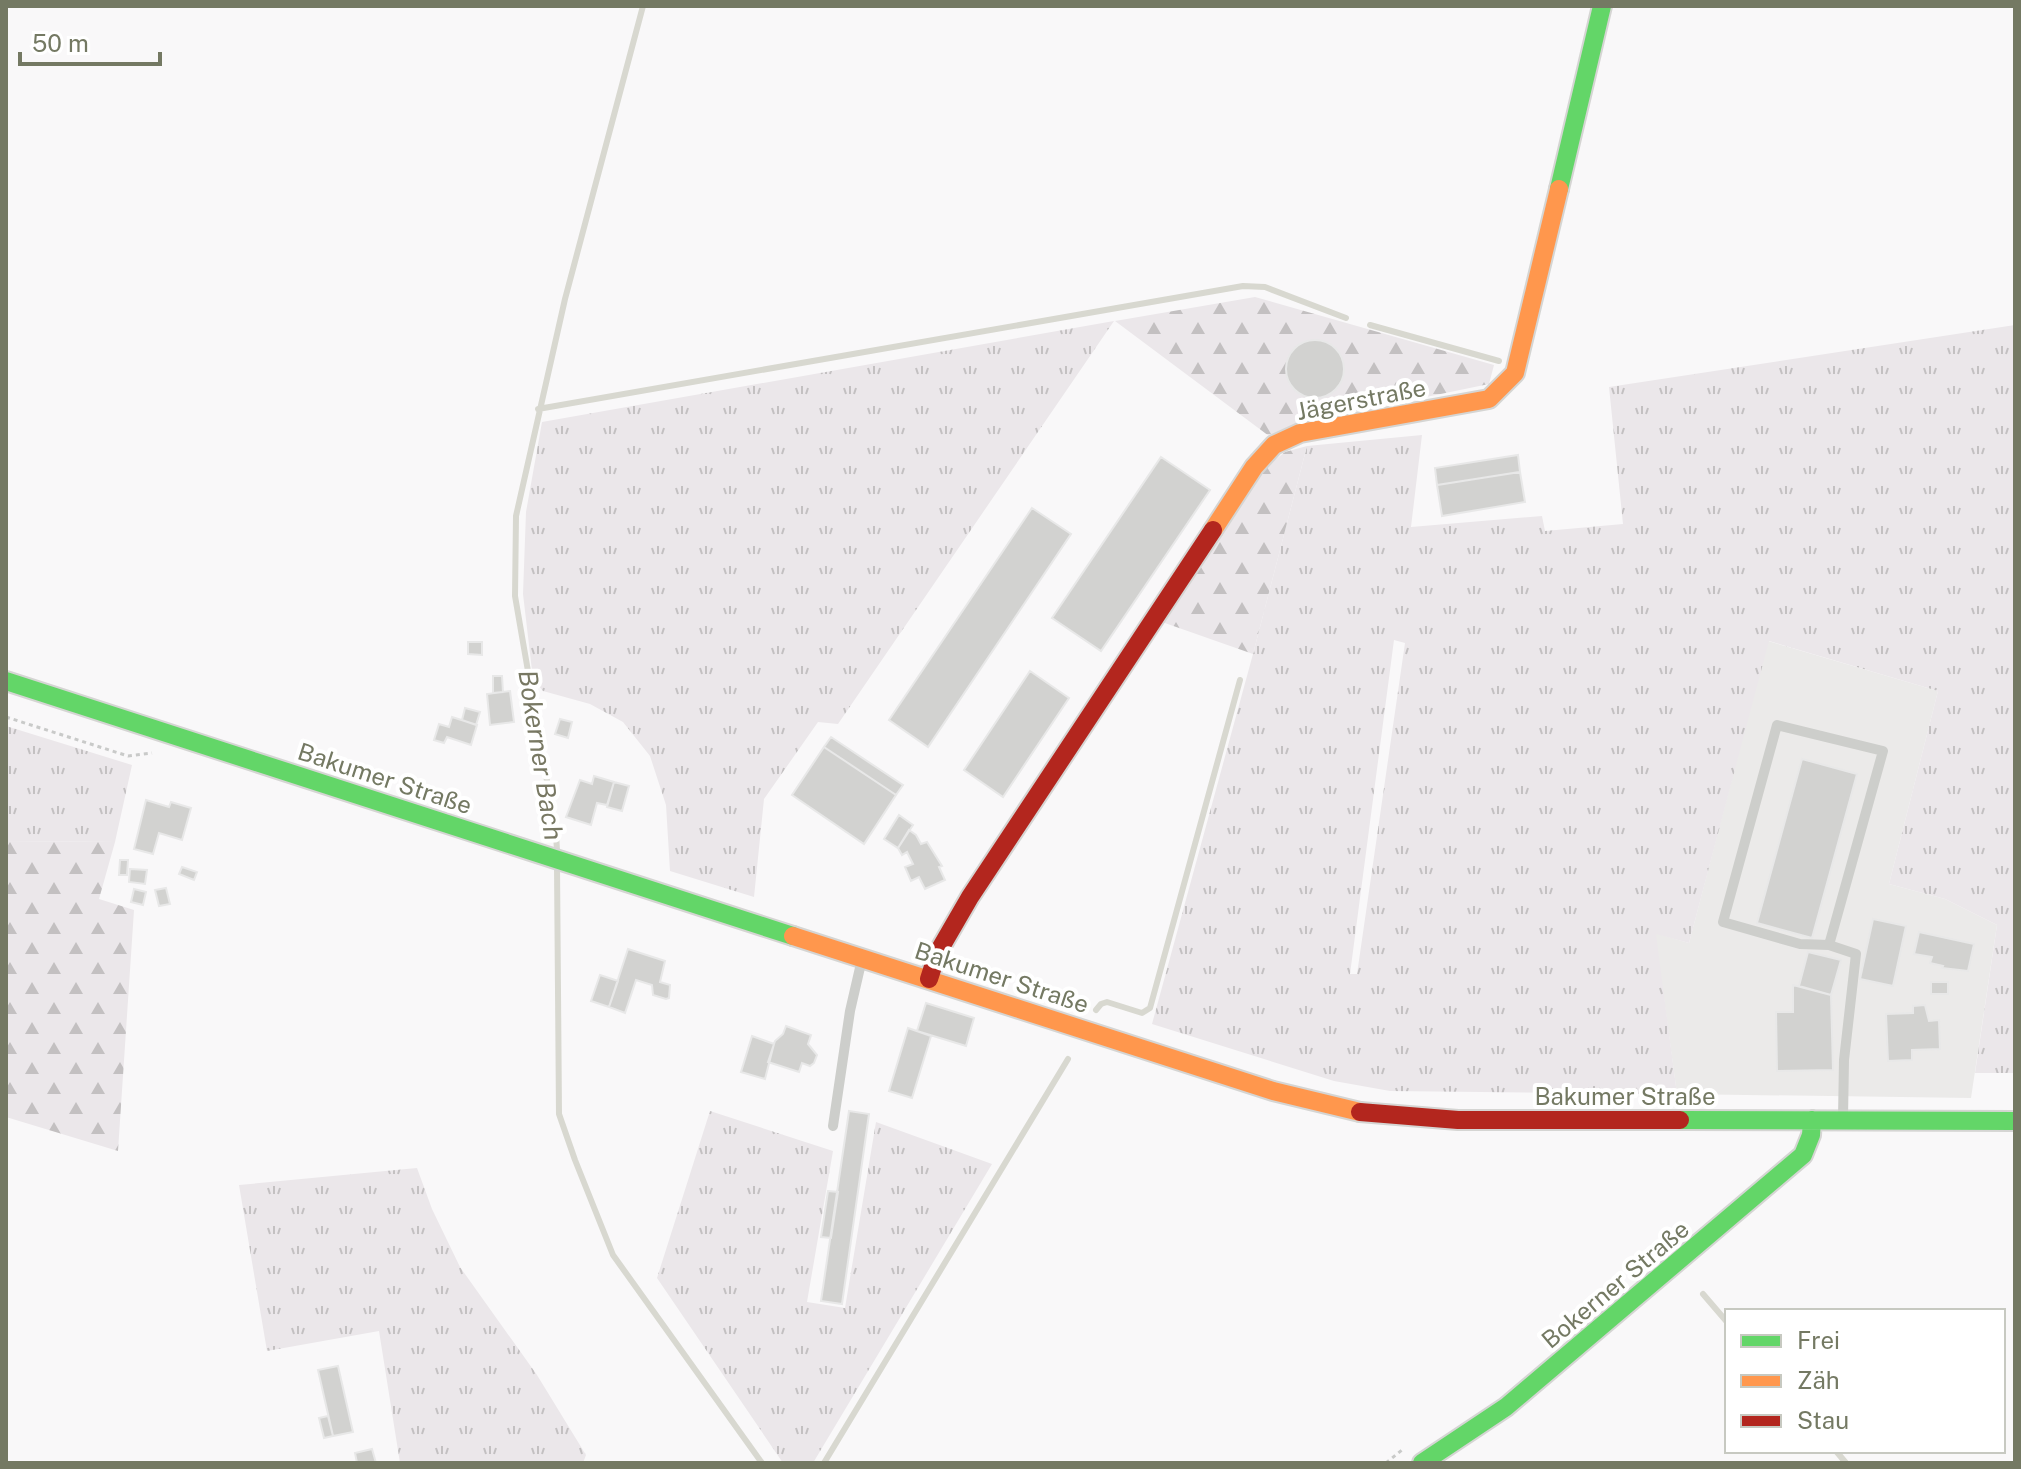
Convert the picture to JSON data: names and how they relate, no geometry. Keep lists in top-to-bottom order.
{
  "streets": {
    "main road": ["Jägerstraße", "Bakumer Straße", "Bokerner Straße"]
  },
  "crossings": [
    ["Jägerstraße", "Bakumer Straße"],
    ["Bakumer Straße", "Bokerner Straße"]
  ],
  "water": ["Bokerner Bach"],
  "legend": ["Frei", "Zäh", "Stau"],
  "scale_bar": "50 m"
}
